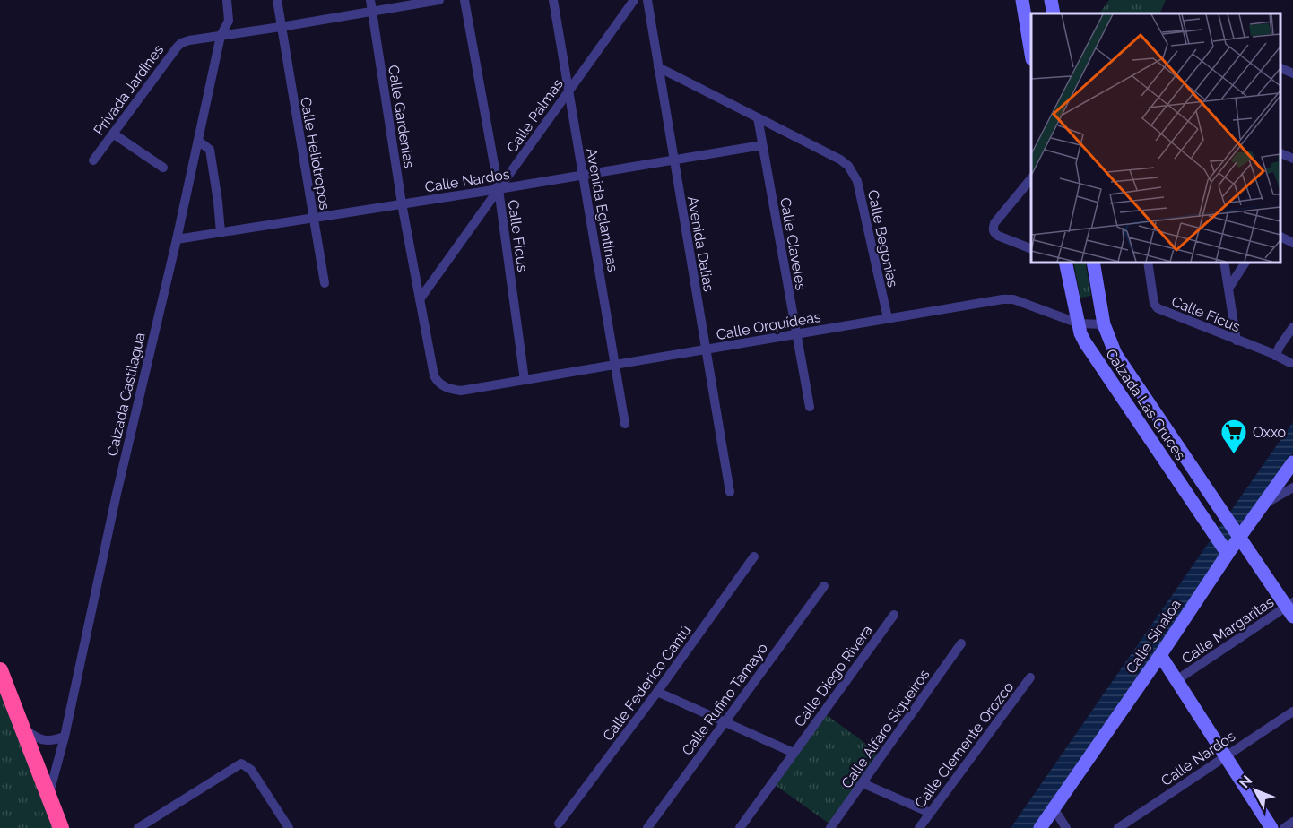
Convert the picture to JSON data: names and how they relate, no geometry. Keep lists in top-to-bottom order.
{
  "streets": {
    "street": [
      "Privada Jardines",
      "Calle Palmas",
      "Calle Gardenias",
      "Calle Heliotropos",
      "Calle Nardos",
      "Avenida Eglantinas",
      "Calle Ficus",
      "Calle Begonias",
      "Avenida Dalias",
      "Calle Claveles",
      "Calle Orquídeas",
      "Calzada Castilagua",
      "Calzada Las Cruces",
      "Calle Margaritas",
      "Calle Sinaloa",
      "Calle Diego Rivera",
      "Calle Federico Cantú",
      "Calle Rufino Tamayo",
      "Calle Alfaro Siqueiros",
      "Calle Clemente Orozco"
    ]
  },
  "crossings": [
    ["Privada Jardines", "Calzada Castilagua"],
    ["Calle Palmas", "Calle Gardenias"],
    ["Calle Palmas", "Calle Nardos"],
    ["Calle Palmas", "Avenida Eglantinas"],
    ["Calle Palmas", "Calle Ficus"],
    ["Calle Gardenias", "Calle Nardos"],
    ["Calle Gardenias", "Calle Orquídeas"],
    ["Calle Heliotropos", "Calle Nardos"],
    ["Calle Nardos", "Avenida Eglantinas"],
    ["Calle Nardos", "Calle Ficus"],
    ["Calle Nardos", "Avenida Dalias"],
    ["Calle Nardos", "Calle Claveles"],
    ["Calle Nardos", "Calzada Castilagua"],
    ["Avenida Eglantinas", "Calle Orquídeas"],
    ["Calle Ficus", "Calle Orquídeas"],
    ["Calle Begonias", "Calle Claveles"],
    ["Calle Begonias", "Calle Orquídeas"],
    ["Avenida Dalias", "Calle Orquídeas"],
    ["Calle Claveles", "Calle Orquídeas"],
    ["Calle Orquídeas", "Calzada Las Cruces"],
    ["Calzada Las Cruces", "Calle Margaritas"],
    ["Calzada Las Cruces", "Calle Sinaloa"]
  ],
  "places": {
    "supermarket": ["Oxxo"]
  },
  "north": "top left"
}
